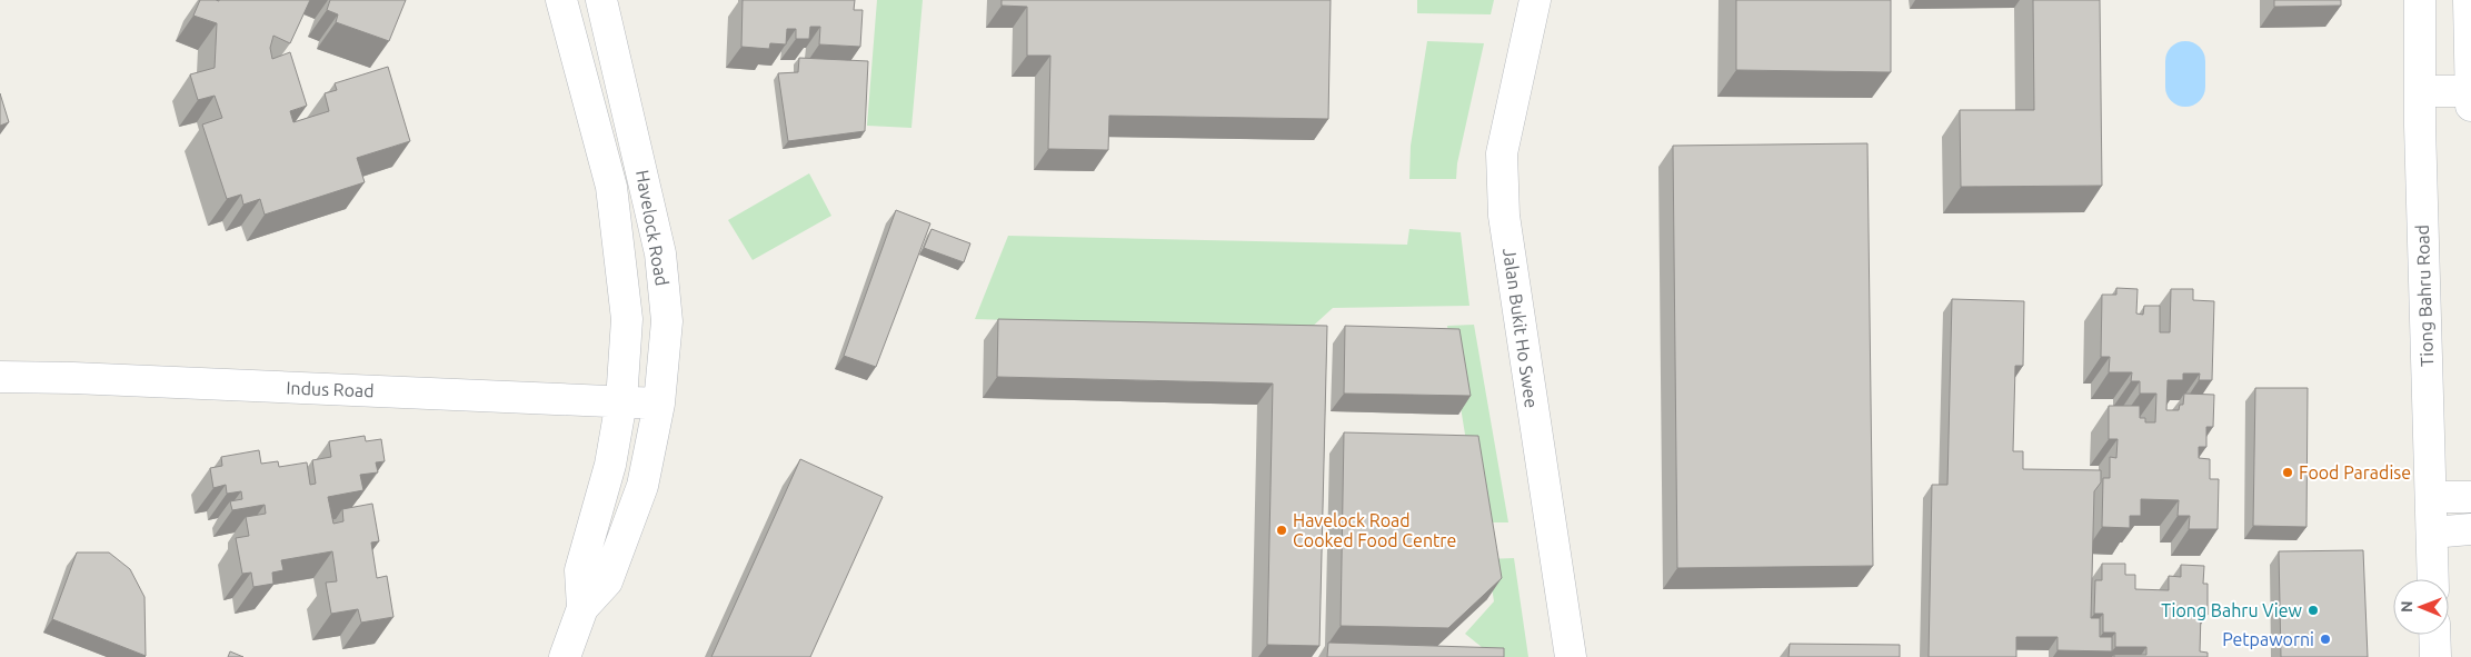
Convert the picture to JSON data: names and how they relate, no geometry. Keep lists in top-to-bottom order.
{
  "streets": {
    "street": [
      "Havelock Road",
      "Tiong Bahru Road",
      "Jalan Bukit Ho Swee",
      "Indus Road"
    ]
  },
  "crossings": [
    ["Havelock Road", "Indus Road"]
  ],
  "places": [
    "Food Paradise",
    "Havelock Road Cooked Food Centre",
    "Tiong Bahru View",
    "Petpaworni"
  ],
  "north": "left"
}
